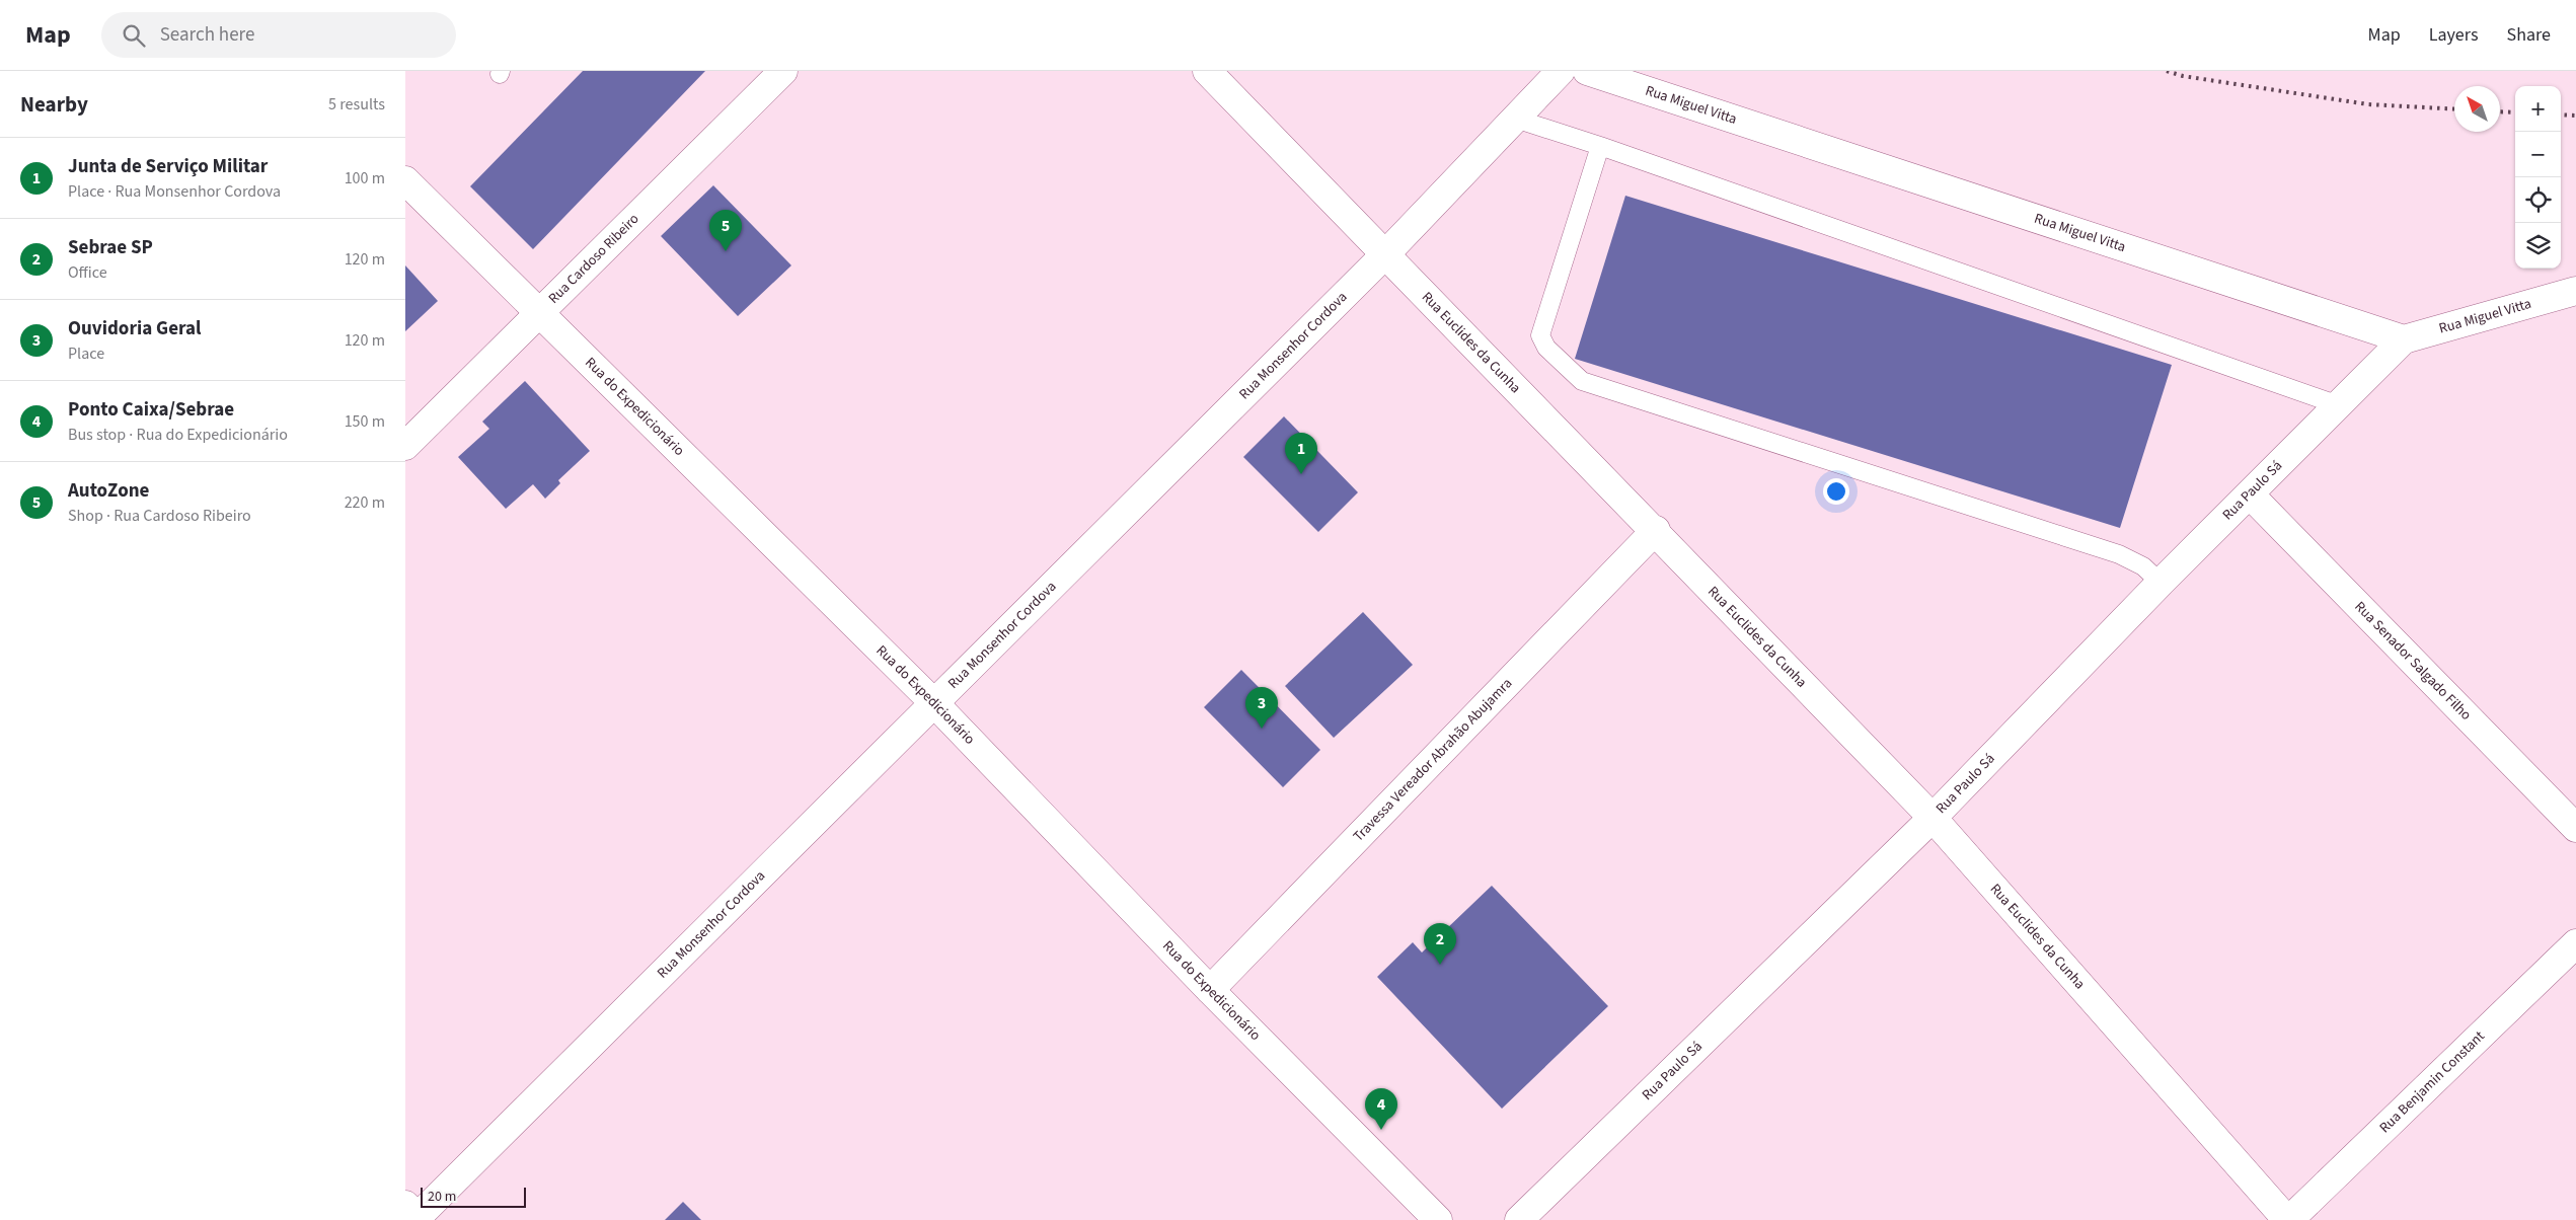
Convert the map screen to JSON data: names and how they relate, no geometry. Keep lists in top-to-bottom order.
{
  "streets": {
    "street": [
      "Rua Miguel Vitta",
      "Rua Cardoso Ribeiro",
      "Rua Euclides da Cunha",
      "Rua Monsenhor Cordova",
      "Rua do Expedicionário",
      "Rua Paulo Sá",
      "Rua Senador Salgado Filho",
      "Travessa Vereador Abrahão Abujamra",
      "Rua Benjamin Constant"
    ]
  },
  "crossings": [
    ["Rua Miguel Vitta", "Rua Paulo Sá"],
    ["Rua Cardoso Ribeiro", "Rua do Expedicionário"],
    ["Rua Euclides da Cunha", "Rua Monsenhor Cordova"],
    ["Rua Euclides da Cunha", "Rua Paulo Sá"],
    ["Rua Euclides da Cunha", "Travessa Vereador Abrahão Abujamra"],
    ["Rua Euclides da Cunha", "Rua Benjamin Constant"],
    ["Rua Monsenhor Cordova", "Rua do Expedicionário"],
    ["Rua do Expedicionário", "Travessa Vereador Abrahão Abujamra"],
    ["Rua Paulo Sá", "Rua Senador Salgado Filho"]
  ],
  "scale_bar": "20 m",
  "north": "top left",
  "page": {
    "header": "Map",
    "search": "Search here",
    "nav": ["Map", "Layers", "Share"],
    "heading": ["Nearby", "5 results"],
    "map_buttons": ["+", "−"],
    "list": [
      {
        "mark": "1",
        "name": "Junta de Serviço Militar",
        "note": "Place · Rua Monsenhor Cordova",
        "value": "100 m"
      },
      {
        "mark": "2",
        "name": "Sebrae SP",
        "note": "Office",
        "value": "120 m"
      },
      {
        "mark": "3",
        "name": "Ouvidoria Geral",
        "note": "Place",
        "value": "120 m"
      },
      {
        "mark": "4",
        "name": "Ponto Caixa/Sebrae",
        "note": "Bus stop · Rua do Expedicionário",
        "value": "150 m"
      },
      {
        "mark": "5",
        "name": "AutoZone",
        "note": "Shop · Rua Cardoso Ribeiro",
        "value": "220 m"
      }
    ],
    "pins": [
      "5",
      "1",
      "3",
      "2",
      "4"
    ],
    "scale": "20 m"
  }
}
